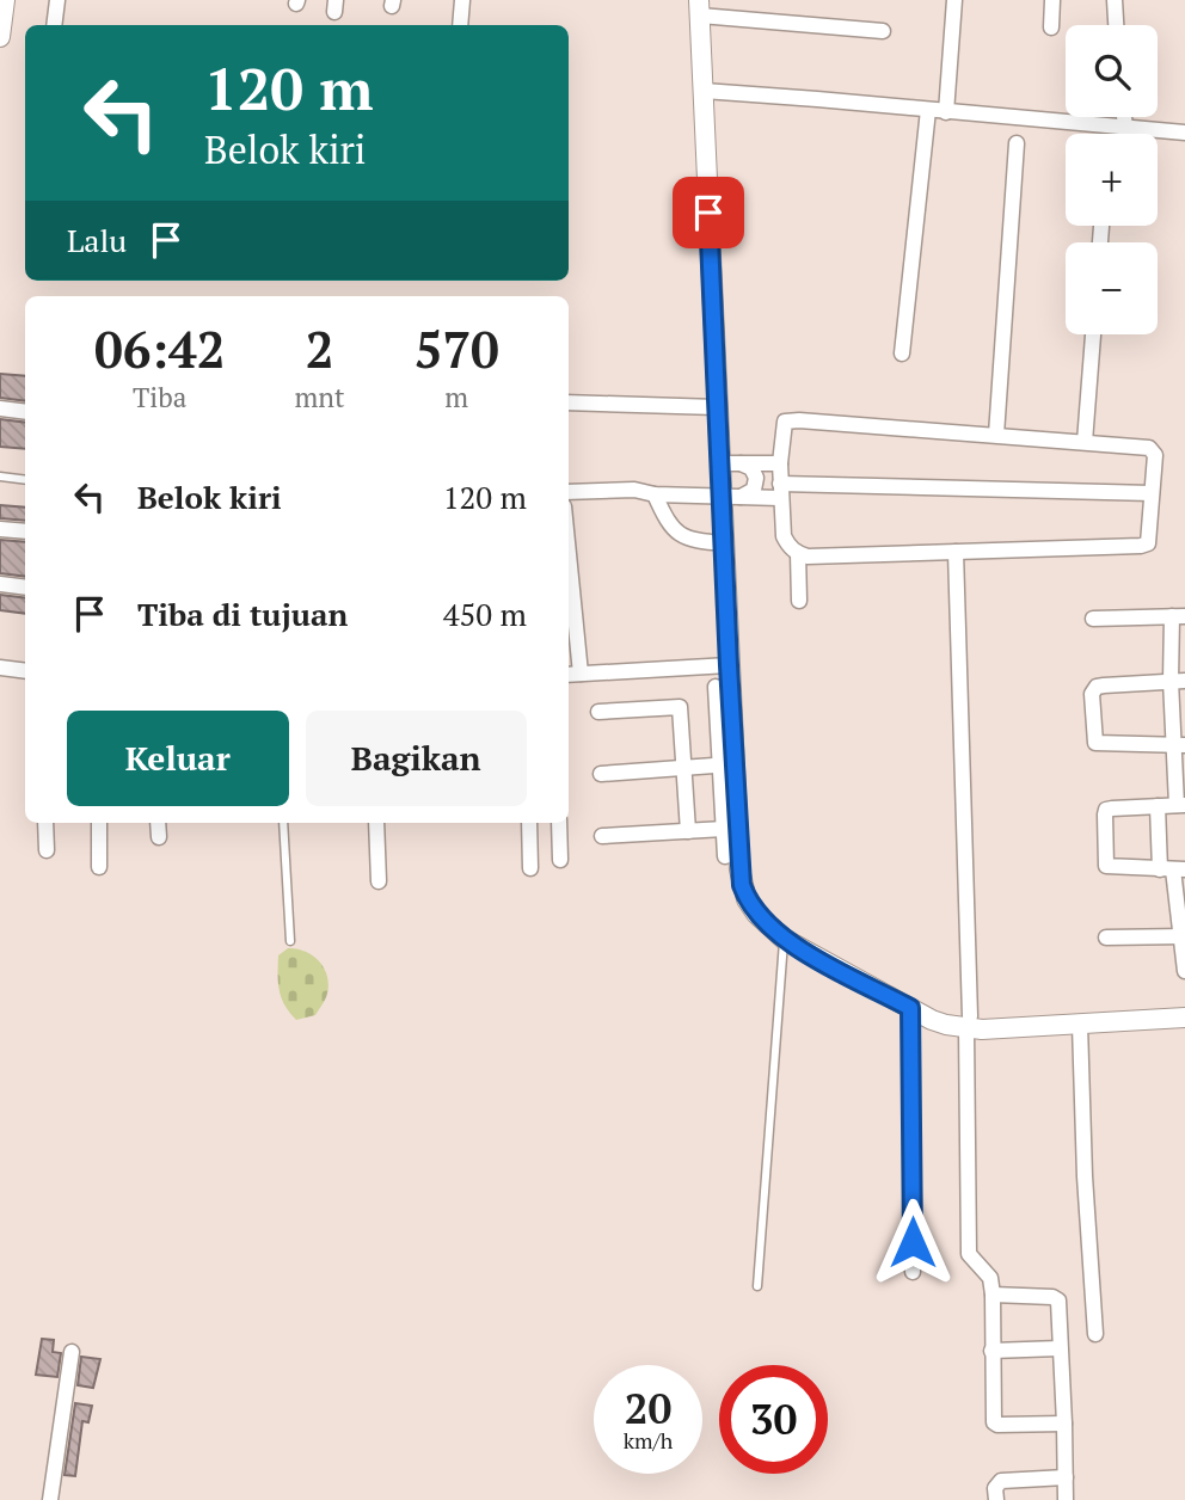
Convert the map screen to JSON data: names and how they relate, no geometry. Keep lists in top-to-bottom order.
{
  "page": {
    "map_buttons": ["+", "−"],
    "turn": ["120 m", "Belok kiri"],
    "then": "Lalu",
    "eta": [
      "06:42",
      "Tiba",
      "2",
      "mnt",
      "570",
      "m"
    ],
    "list": [
      {
        "name": "Belok kiri",
        "value": "120 m"
      },
      {
        "name": "Tiba di tujuan",
        "value": "450 m"
      }
    ],
    "buttons": ["Keluar", "Bagikan"],
    "speed": "20 km/h",
    "limit": "30"
  }
}
